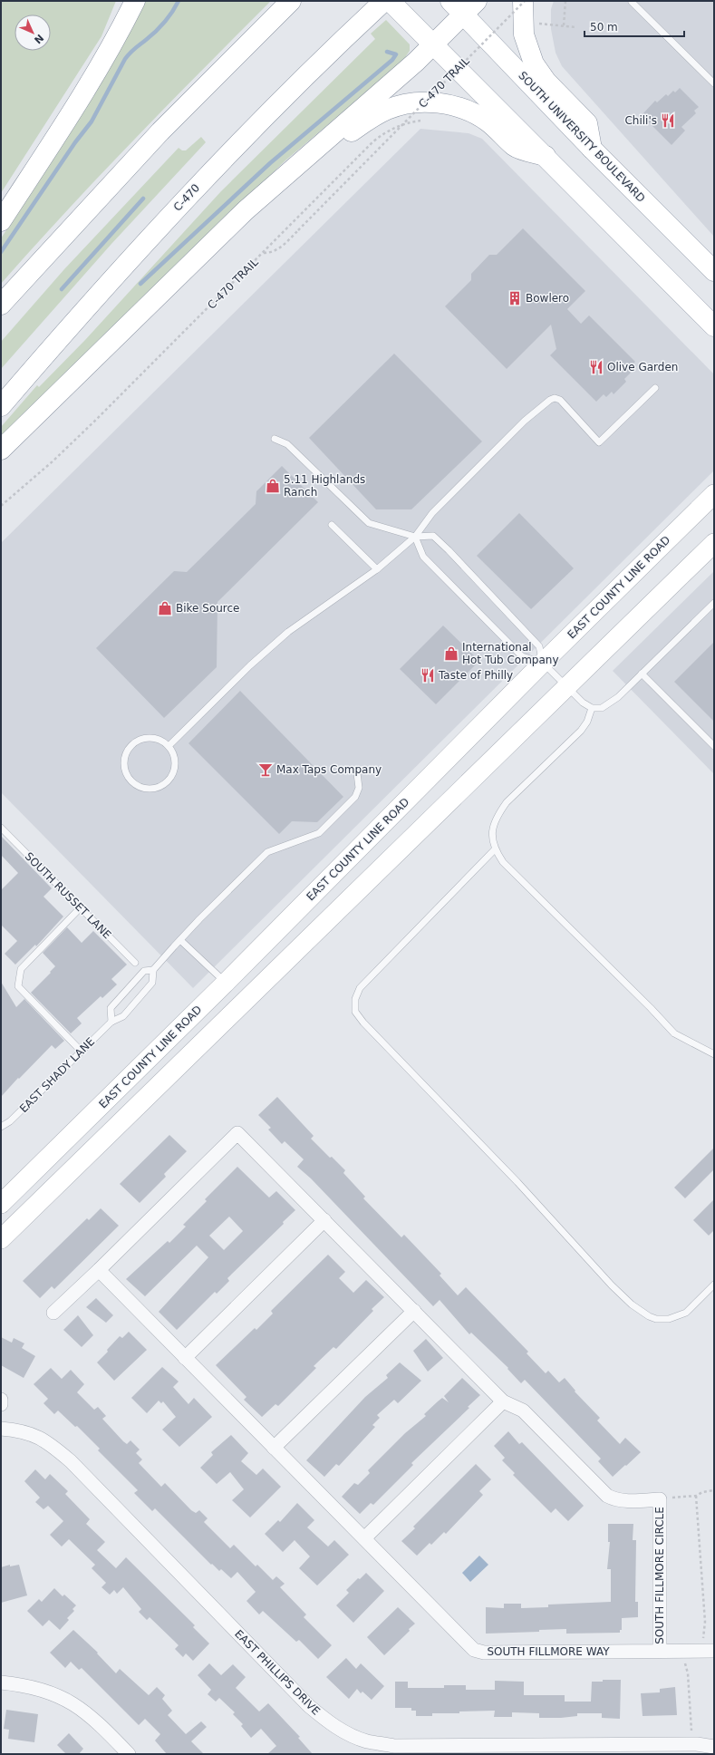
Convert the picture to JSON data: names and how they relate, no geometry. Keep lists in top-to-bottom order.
{
  "streets": {
    "main road": ["SOUTH UNIVERSITY BOULEVARD", "C-470", "EAST COUNTY LINE ROAD"],
    "street": ["SOUTH FILLMORE CIRCLE", "SOUTH FILLMORE WAY", "EAST PHILLIPS DRIVE"],
    "lane": ["SOUTH RUSSET LANE", "EAST SHADY LANE"],
    "path": ["C-470 TRAIL"]
  },
  "crossings": [
    ["SOUTH FILLMORE CIRCLE", "SOUTH FILLMORE WAY"]
  ],
  "places": {
    "restaurant": ["Chili's", "Olive Garden", "Taste of Philly"],
    "building": ["Bowlero"],
    "shop": ["5.11 Highlands Ranch", "Bike Source", "International Hot Tub Company"],
    "bar": ["Max Taps Company"]
  },
  "scale_bar": "50 m",
  "north": "bottom right"
}
